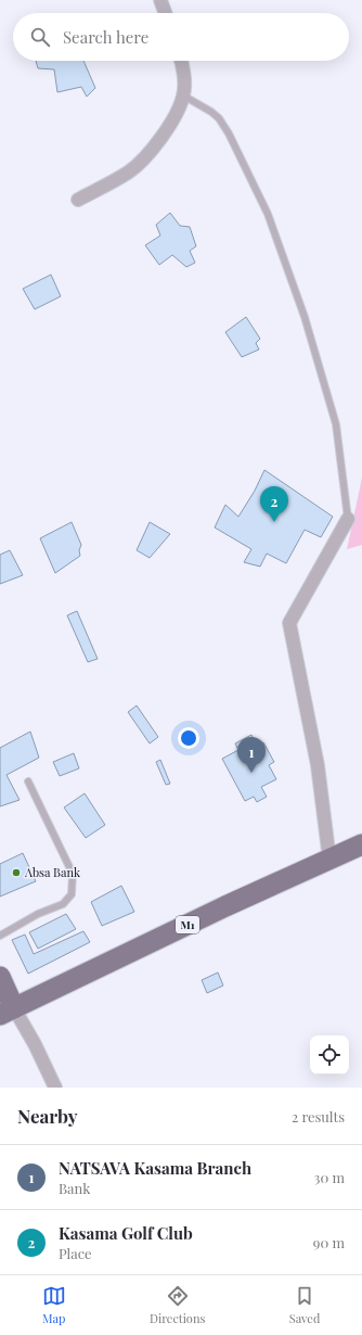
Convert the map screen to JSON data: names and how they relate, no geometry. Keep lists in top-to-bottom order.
{
  "streets": {
    "main road": ["M1"]
  },
  "places": ["Absa Bank"],
  "page": {
    "search": "Search here",
    "pins": ["2", "1"],
    "heading": ["Nearby", "2 results"],
    "list": [
      {
        "mark": "1",
        "name": "NATSAVA Kasama Branch",
        "note": "Bank",
        "value": "30 m"
      },
      {
        "mark": "2",
        "name": "Kasama Golf Club",
        "note": "Place",
        "value": "90 m"
      }
    ],
    "nav": ["Map", "Directions", "Saved"]
  }
}
